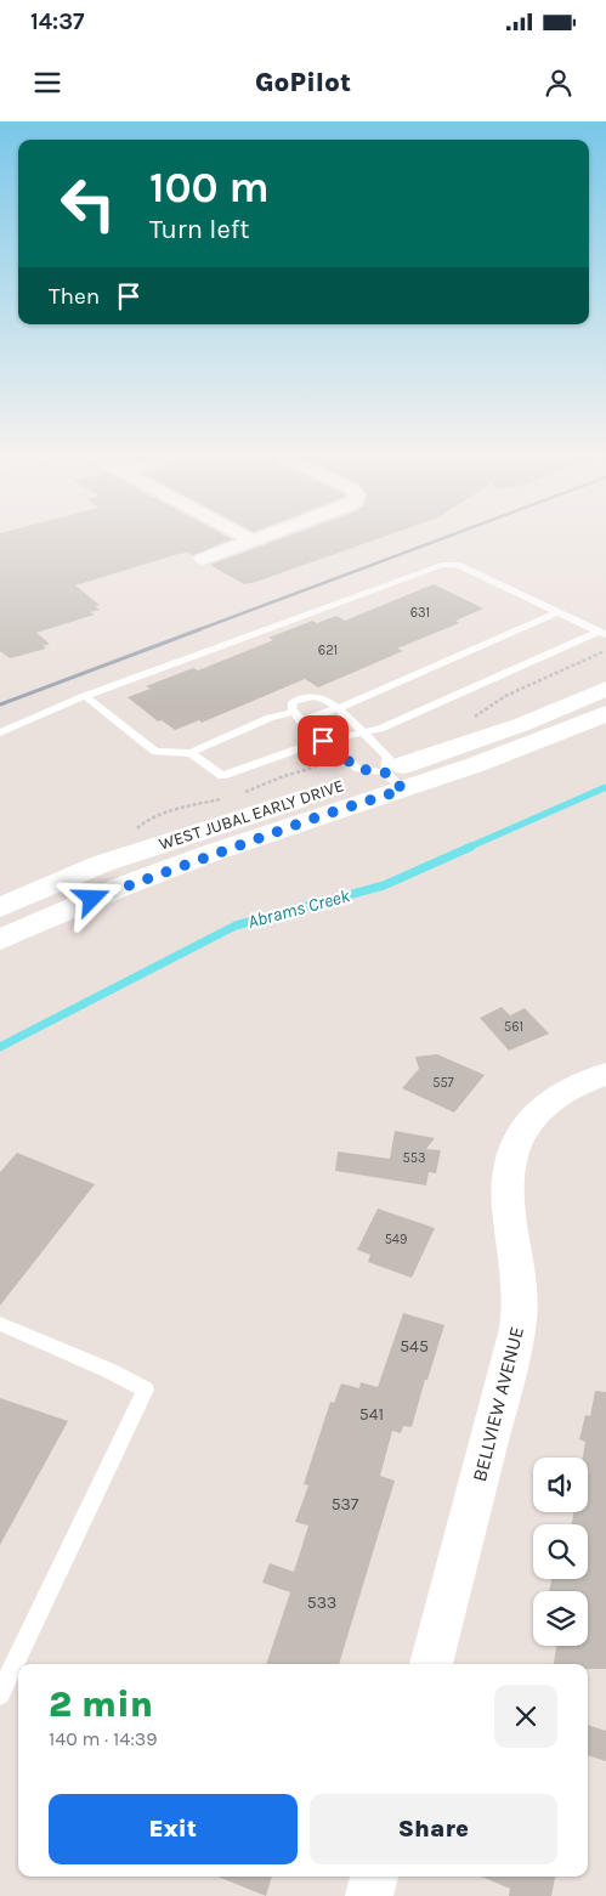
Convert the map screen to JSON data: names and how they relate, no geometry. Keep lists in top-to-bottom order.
{
  "streets": {
    "main road": ["WEST JUBAL EARLY DRIVE"],
    "street": ["BELLVIEW AVENUE"]
  },
  "water": ["Abrams Creek"],
  "house_numbers": [
    "631",
    "621",
    "561",
    "557",
    "553",
    "549",
    "545",
    "541",
    "537",
    "533"
  ],
  "page": {
    "status": "14:37",
    "header": "GoPilot",
    "turn": ["100 m", "Turn left"],
    "then": "Then",
    "heading": ["2 min", "140 m · 14:39"],
    "buttons": ["Exit", "Share"]
  }
}
